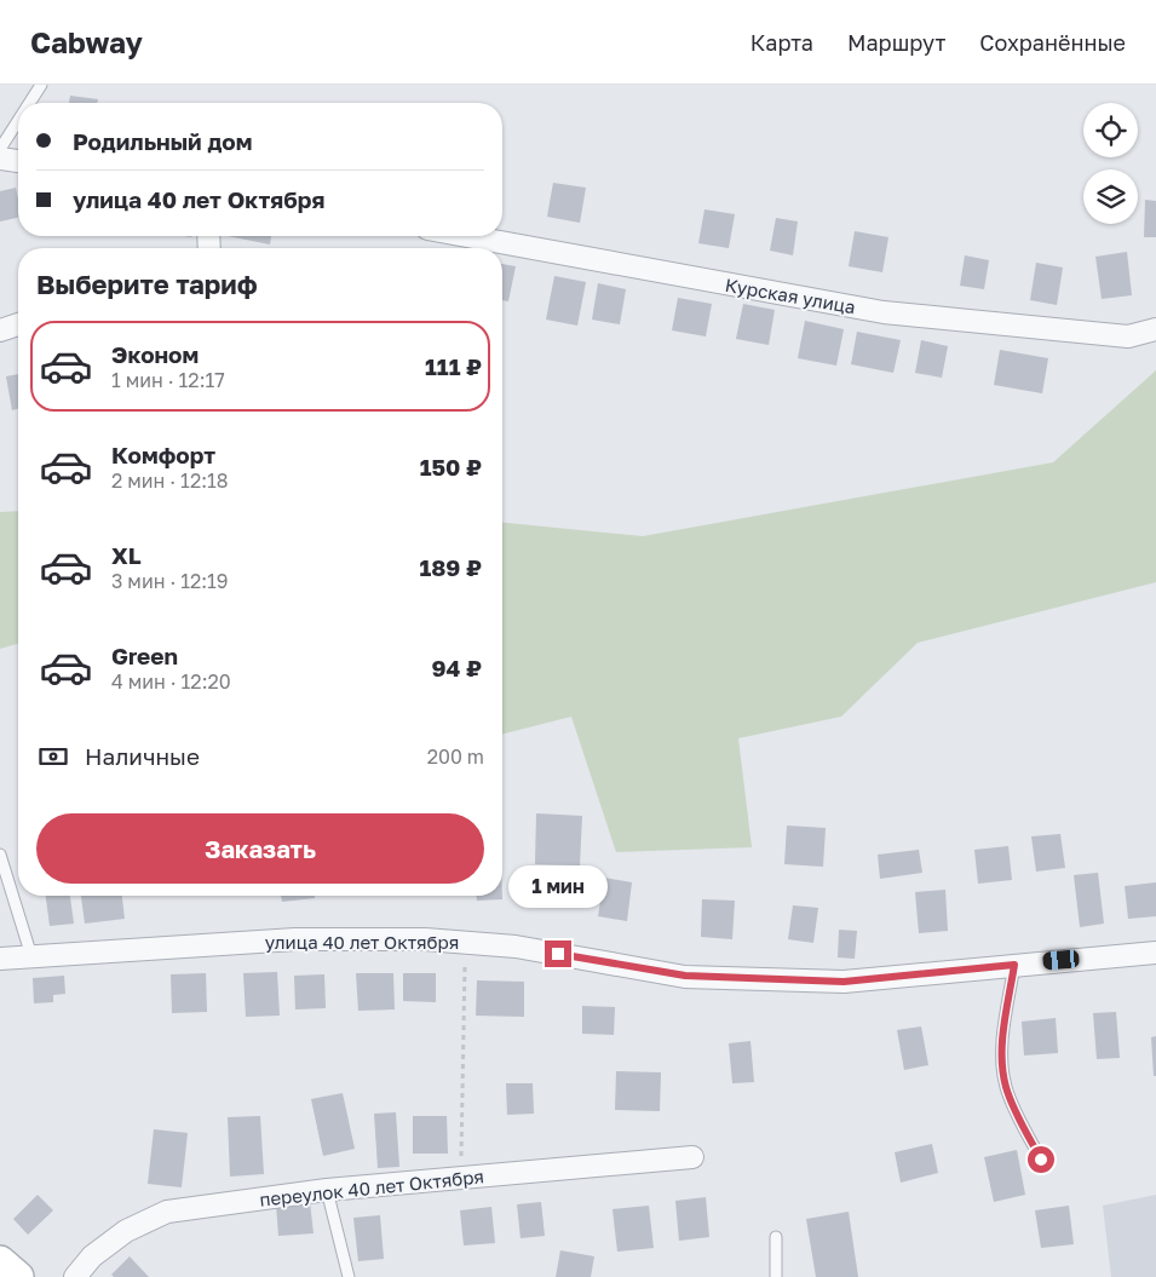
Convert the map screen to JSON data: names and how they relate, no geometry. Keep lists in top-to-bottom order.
{
  "streets": {
    "street": ["Курская улица", "улица 40 лет Октября", "переулок 40 лет Октября"]
  },
  "page": {
    "header": "Cabway",
    "nav": ["Карта", "Маршрут", "Сохранённые"],
    "banner": ["Родильный дом", "улица 40 лет Октября"],
    "heading": "Выберите тариф",
    "list": [
      {
        "name": "Эконом",
        "note": "1 мин · 12:17",
        "value": "111 ₽"
      },
      {
        "name": "Комфорт",
        "note": "2 мин · 12:18",
        "value": "150 ₽"
      },
      {
        "name": "XL",
        "note": "3 мин · 12:19",
        "value": "189 ₽"
      },
      {
        "name": "Green",
        "note": "4 мин · 12:20",
        "value": "94 ₽"
      }
    ],
    "pay": ["Наличные", "200 m"],
    "buttons": "Заказать",
    "bubble": "1 мин"
  }
}
